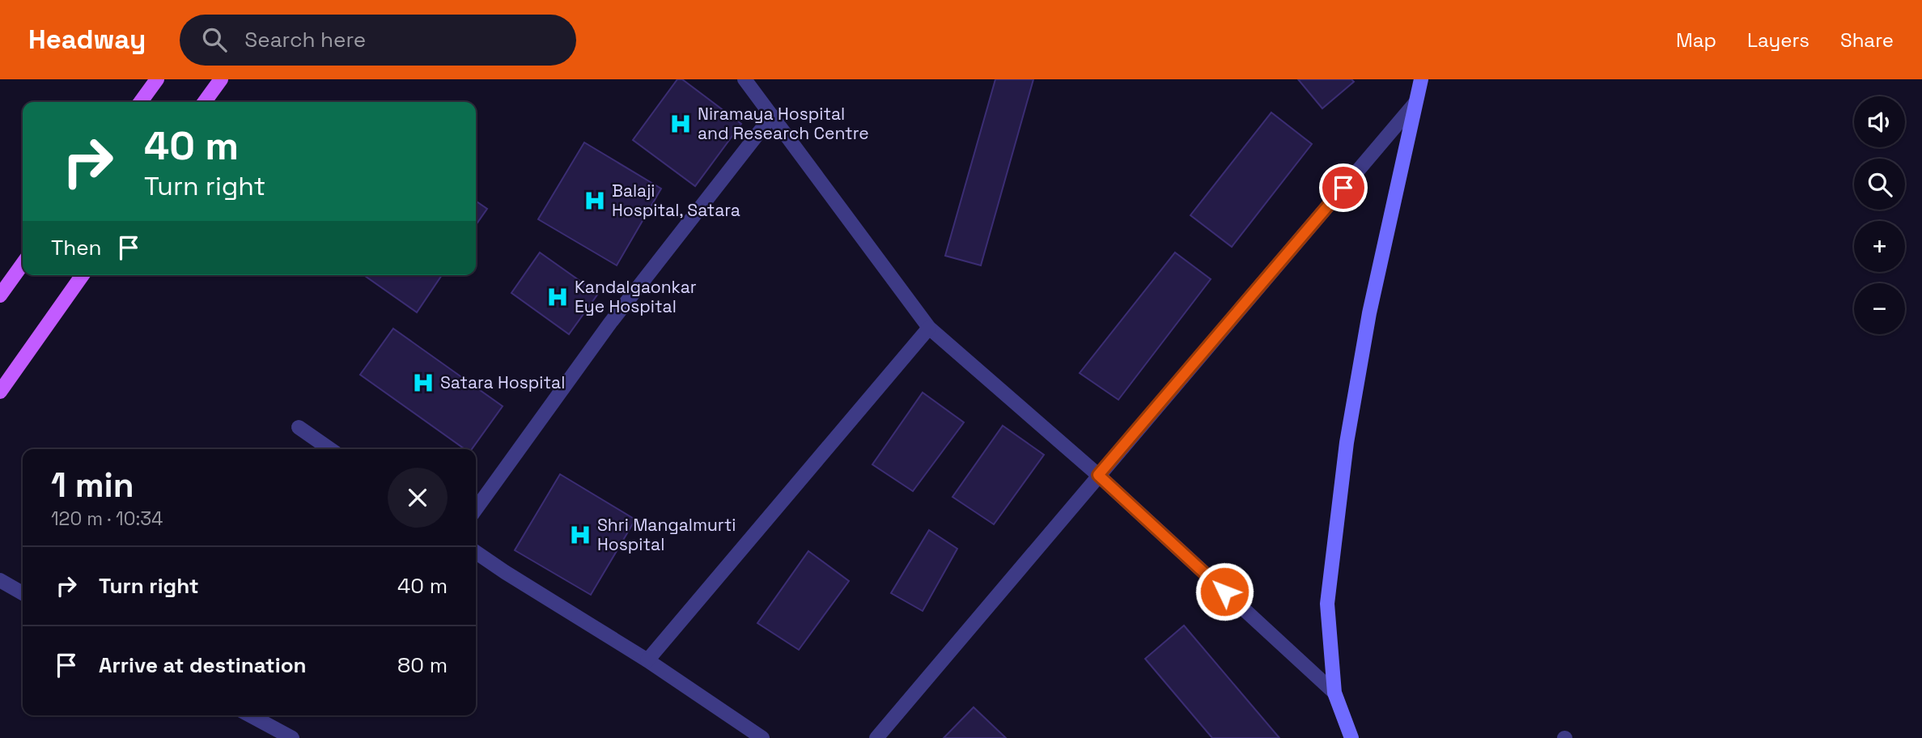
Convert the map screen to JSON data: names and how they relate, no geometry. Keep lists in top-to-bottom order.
{
  "places": {
    "hospital": [
      "Niramaya Hospital and Research Centre",
      "Balaji Hospital, Satara",
      "Kandalgaonkar Eye Hospital",
      "Satara Hospital",
      "Shri Mangalmurti Hospital"
    ]
  },
  "page": {
    "header": "Headway",
    "search": "Search here",
    "nav": ["Map", "Layers", "Share"],
    "map_buttons": ["+", "−"],
    "turn": ["40 m", "Turn right"],
    "then": "Then",
    "heading": ["1 min", "120 m · 10:34"],
    "list": [
      {
        "name": "Turn right",
        "value": "40 m"
      },
      {
        "name": "Arrive at destination",
        "value": "80 m"
      }
    ]
  }
}
